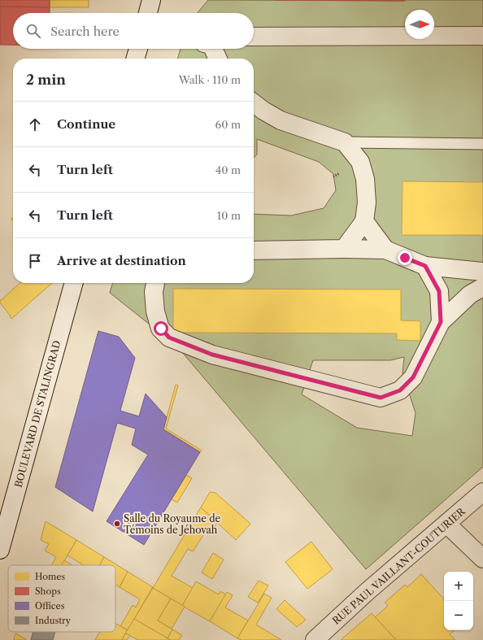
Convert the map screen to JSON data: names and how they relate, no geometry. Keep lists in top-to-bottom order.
{
  "streets": {
    "street": ["BOULEVARD DE STALINGRAD", "RUE PAUL VAILLANT-COUTURIER"]
  },
  "places": ["Salle du Royaume de Témoins de Jéhovah"],
  "legend": [
    "Homes",
    "Shops",
    "Offices",
    "Industry"
  ],
  "north": "right",
  "page": {
    "search": "Search here",
    "heading": ["2 min", "Walk · 110 m"],
    "list": [
      ["Continue", "60 m"],
      ["Turn left", "40 m"],
      ["Turn left", "10 m"],
      "Arrive at destination"
    ],
    "map_buttons": ["+", "−"]
  }
}
